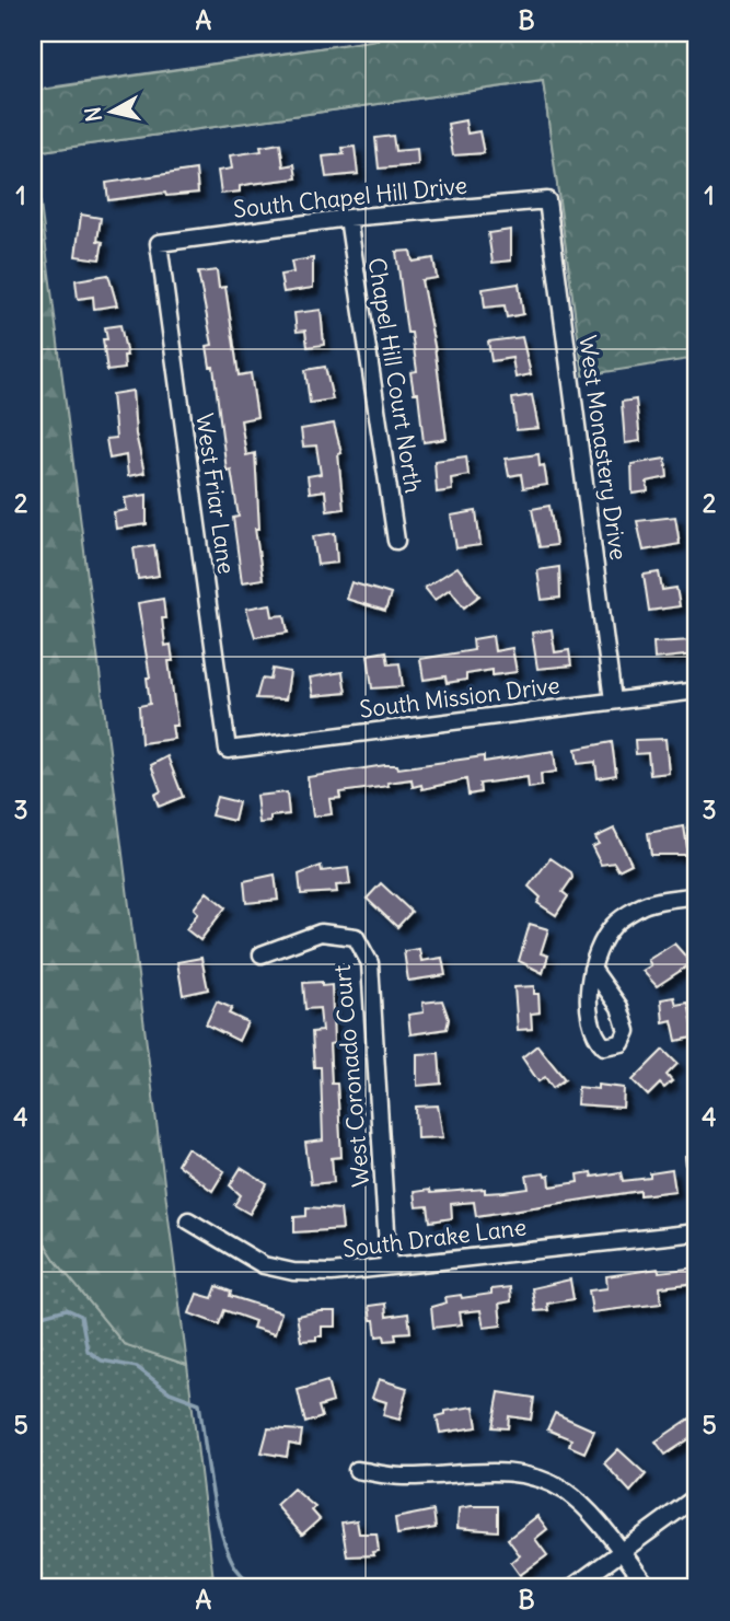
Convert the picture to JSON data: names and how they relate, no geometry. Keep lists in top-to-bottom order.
{
  "streets": {
    "street": [
      "South Chapel Hill Drive",
      "Chapel Hill Court North",
      "West Monastery Drive",
      "West Friar Lane",
      "South Mission Drive",
      "West Coronado Court",
      "South Drake Lane"
    ]
  },
  "crossings": [
    ["South Chapel Hill Drive", "Chapel Hill Court North"],
    ["South Chapel Hill Drive", "West Monastery Drive"],
    ["South Chapel Hill Drive", "West Friar Lane"],
    ["West Monastery Drive", "South Mission Drive"],
    ["West Friar Lane", "South Mission Drive"],
    ["West Coronado Court", "South Drake Lane"]
  ],
  "north": "left",
  "grid": {
    "columns": ["A", "B"],
    "rows": [
      "1",
      "2",
      "3",
      "4",
      "5"
    ]
  }
}
